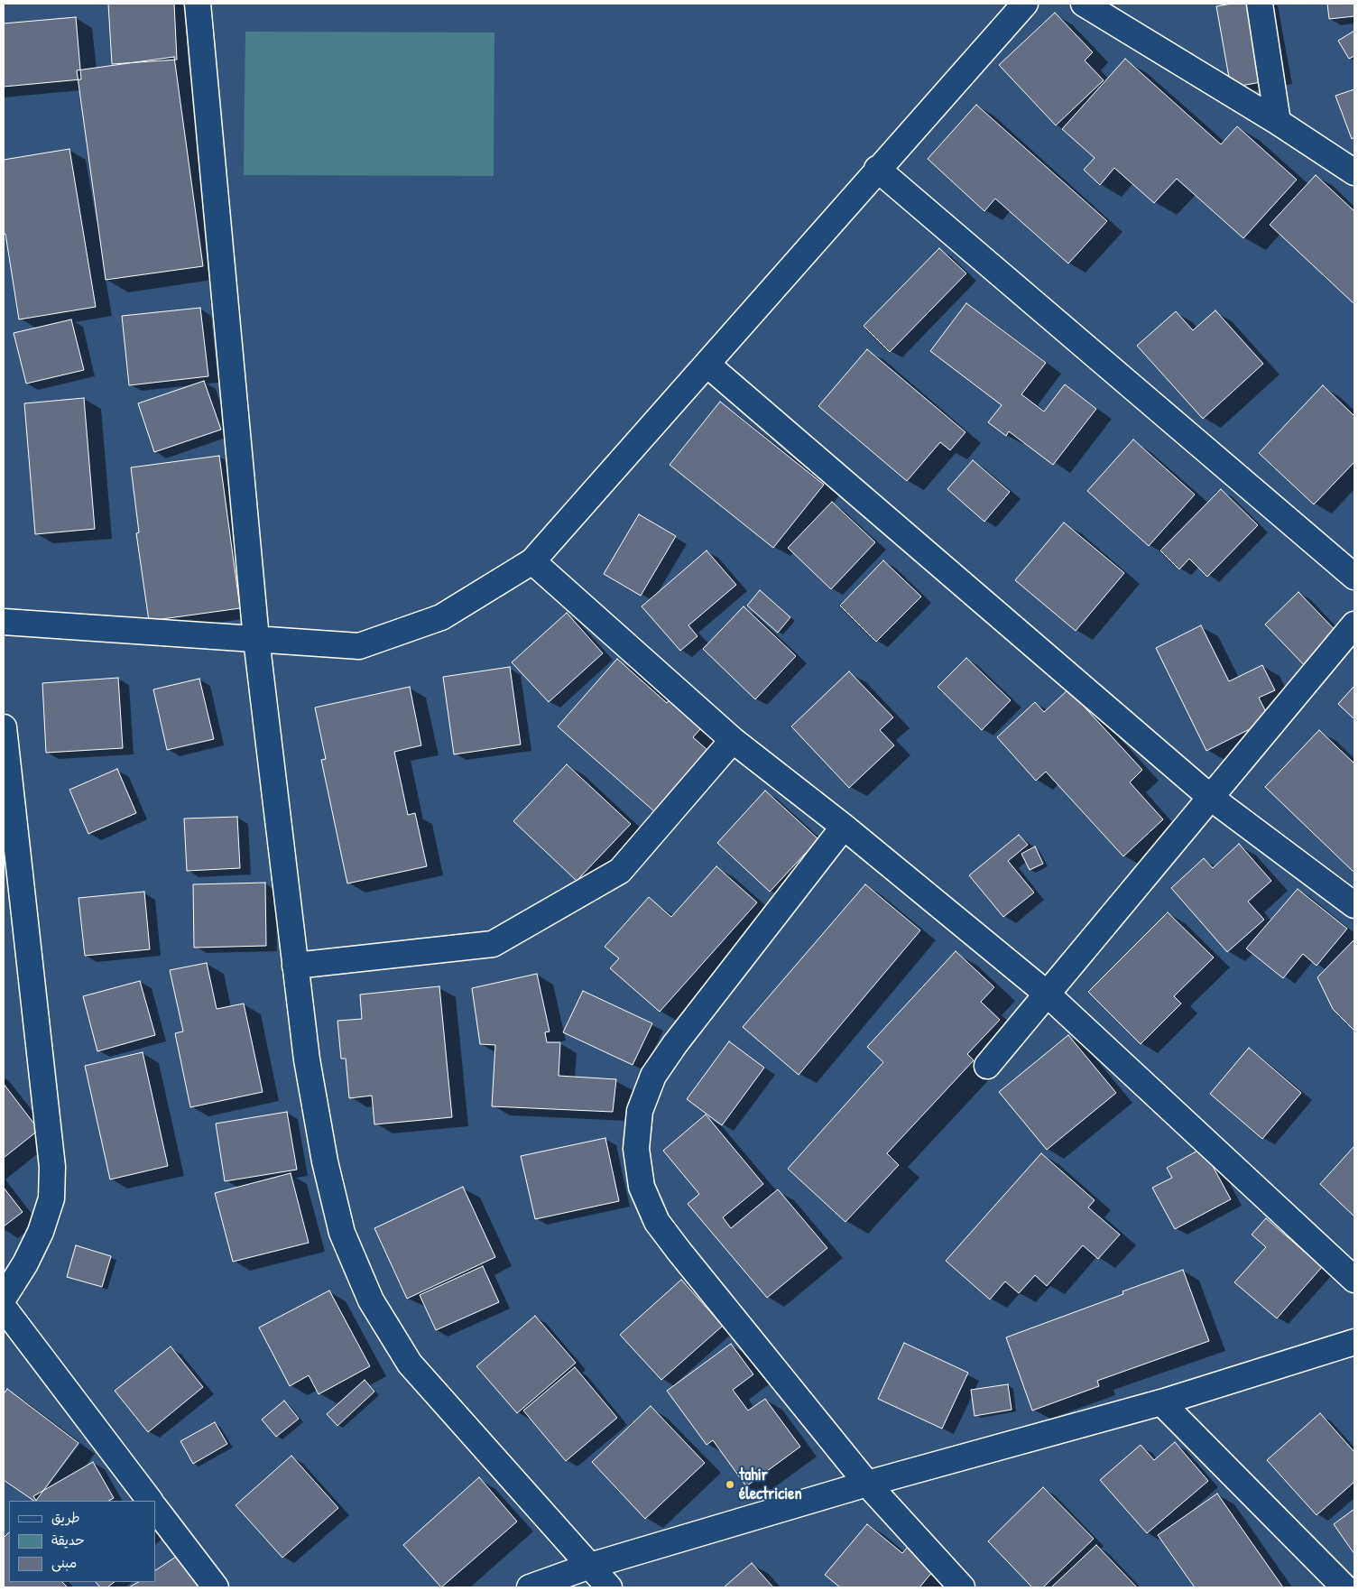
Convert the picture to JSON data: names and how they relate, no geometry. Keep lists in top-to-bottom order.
{
  "places": ["tahir électricien"],
  "legend": ["طريق", "حديقة", "مبنى"]
}
